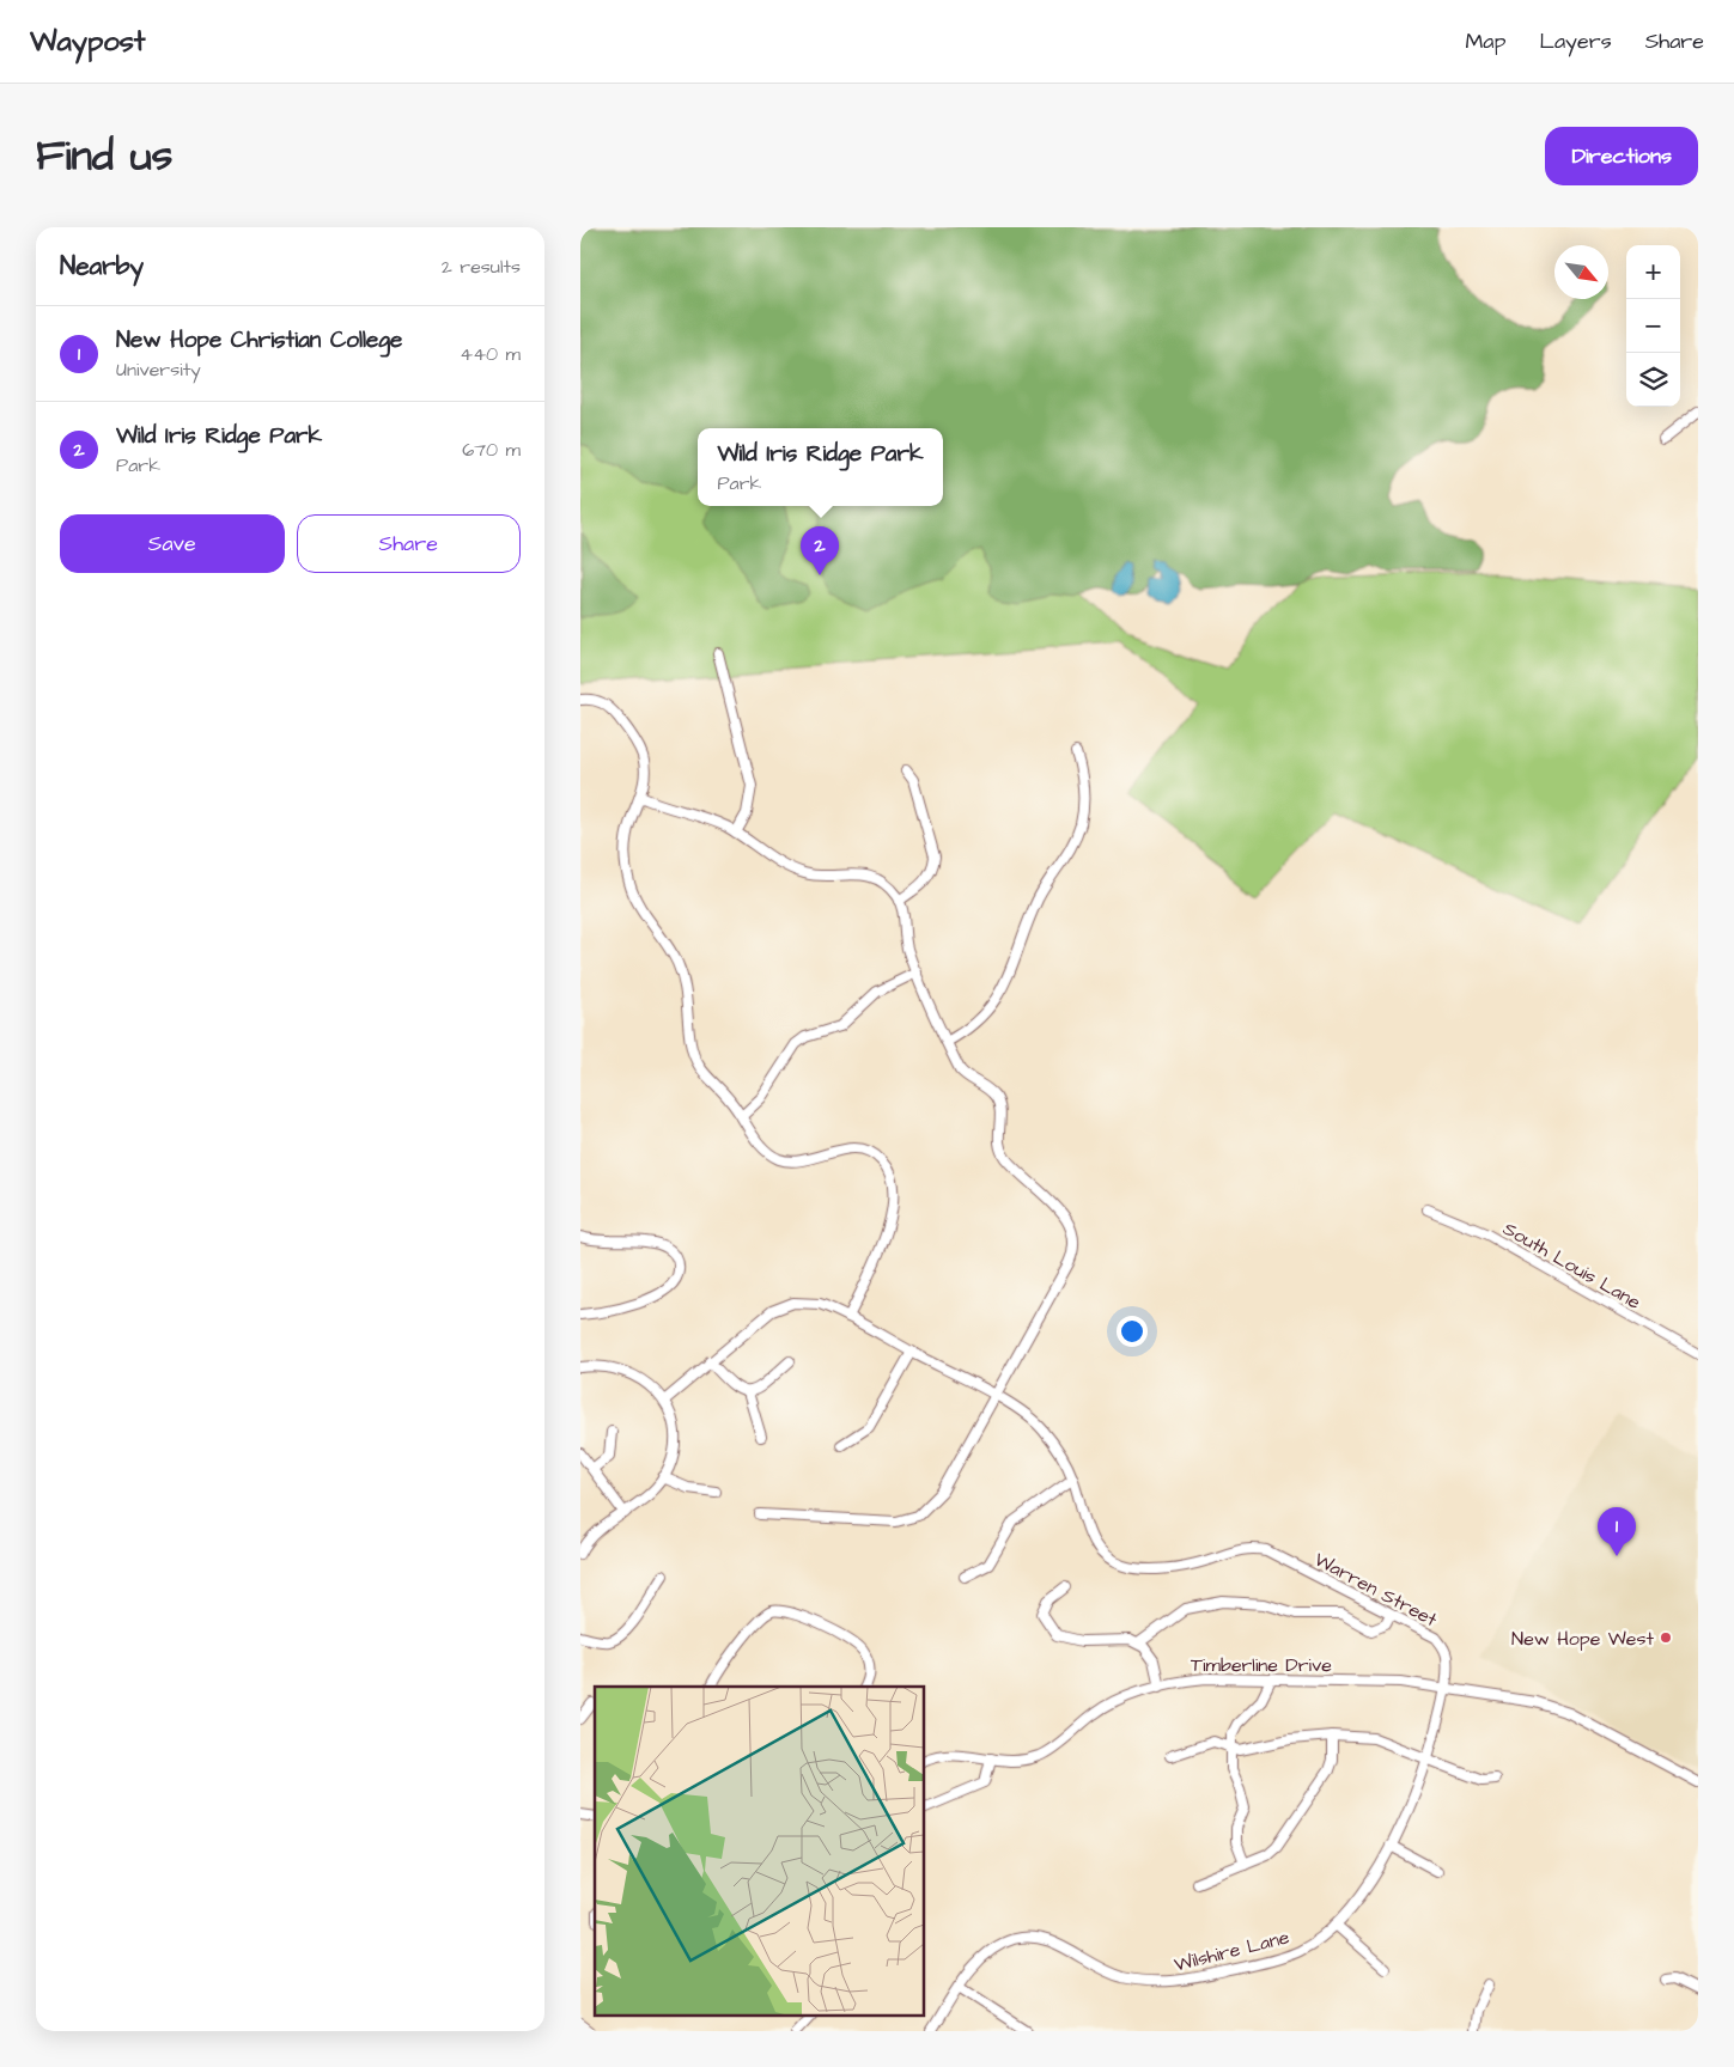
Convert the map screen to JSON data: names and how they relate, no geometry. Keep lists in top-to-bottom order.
{
  "streets": {
    "street": [
      "South Louis Lane",
      "Warren Street",
      "Timberline Drive",
      "Wilshire Lane"
    ]
  },
  "crossings": [
    ["Warren Street", "Timberline Drive"],
    ["Warren Street", "Wilshire Lane"],
    ["Timberline Drive", "Wilshire Lane"]
  ],
  "places": ["New Hope West"],
  "north": "bottom right",
  "page": {
    "header": "Waypost",
    "nav": ["Map", "Layers", "Share"],
    "title": "Find us",
    "buttons": [
      "Directions",
      ["Save", "Share"]
    ],
    "heading": ["Nearby", "2 results"],
    "map_buttons": ["+", "−"],
    "list": [
      {
        "mark": "1",
        "name": "New Hope Christian College",
        "note": "University",
        "value": "440 m"
      },
      {
        "mark": "2",
        "name": "Wild Iris Ridge Park",
        "note": "Park",
        "value": "670 m"
      }
    ],
    "popup": ["Wild Iris Ridge Park", "Park"],
    "pins": ["2", "1"]
  }
}
